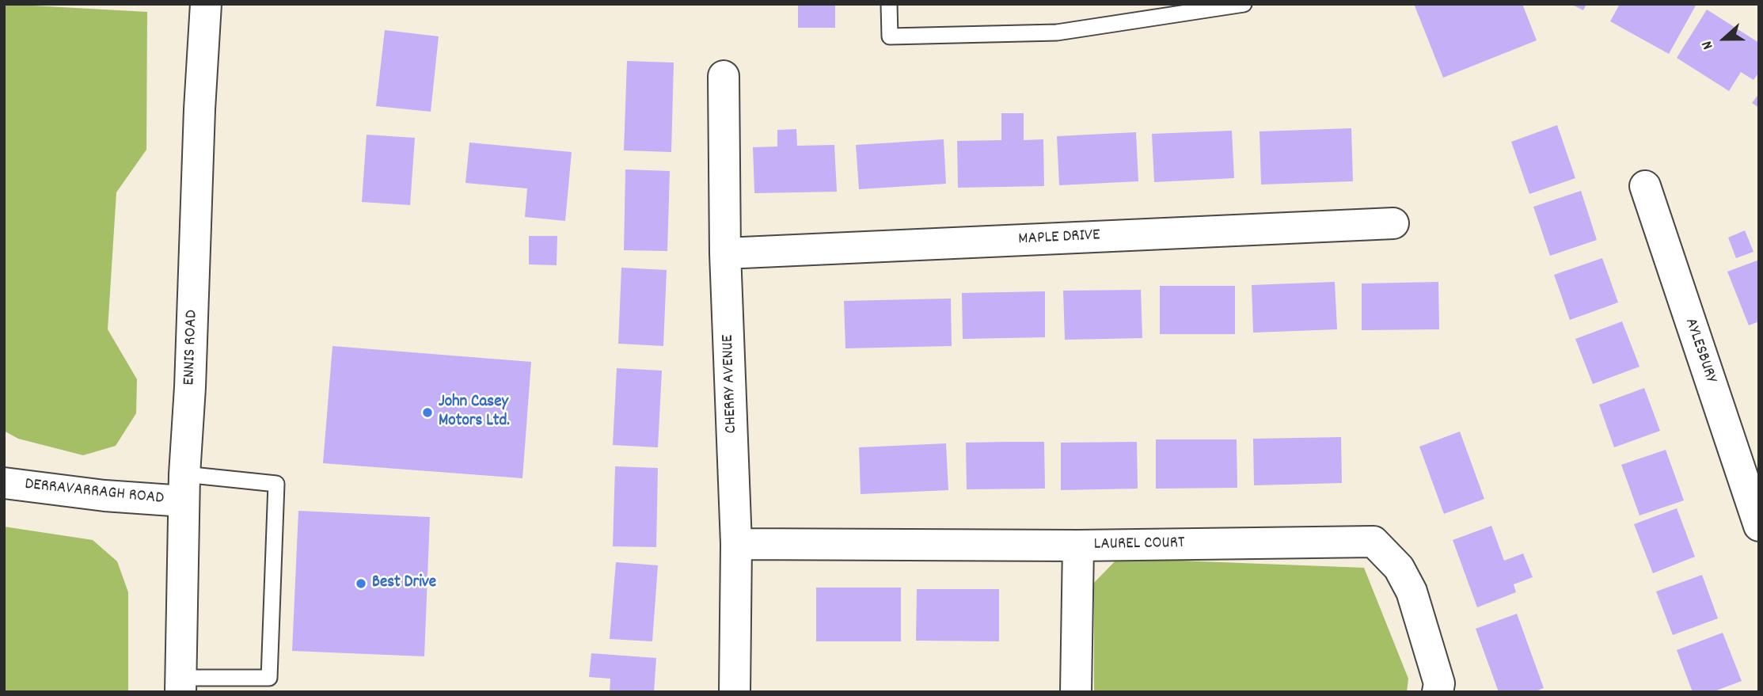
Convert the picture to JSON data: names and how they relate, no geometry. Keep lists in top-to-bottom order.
{
  "streets": {
    "street": [
      "MAPLE DRIVE",
      "ENNIS ROAD",
      "AYLESBURY",
      "CHERRY AVENUE",
      "DERRAVARRAGH ROAD",
      "LAUREL COURT"
    ]
  },
  "crossings": [
    ["MAPLE DRIVE", "CHERRY AVENUE"],
    ["ENNIS ROAD", "DERRAVARRAGH ROAD"],
    ["CHERRY AVENUE", "LAUREL COURT"]
  ],
  "places": ["John Casey Motors Ltd.", "Best Drive"],
  "north": "left"
}
